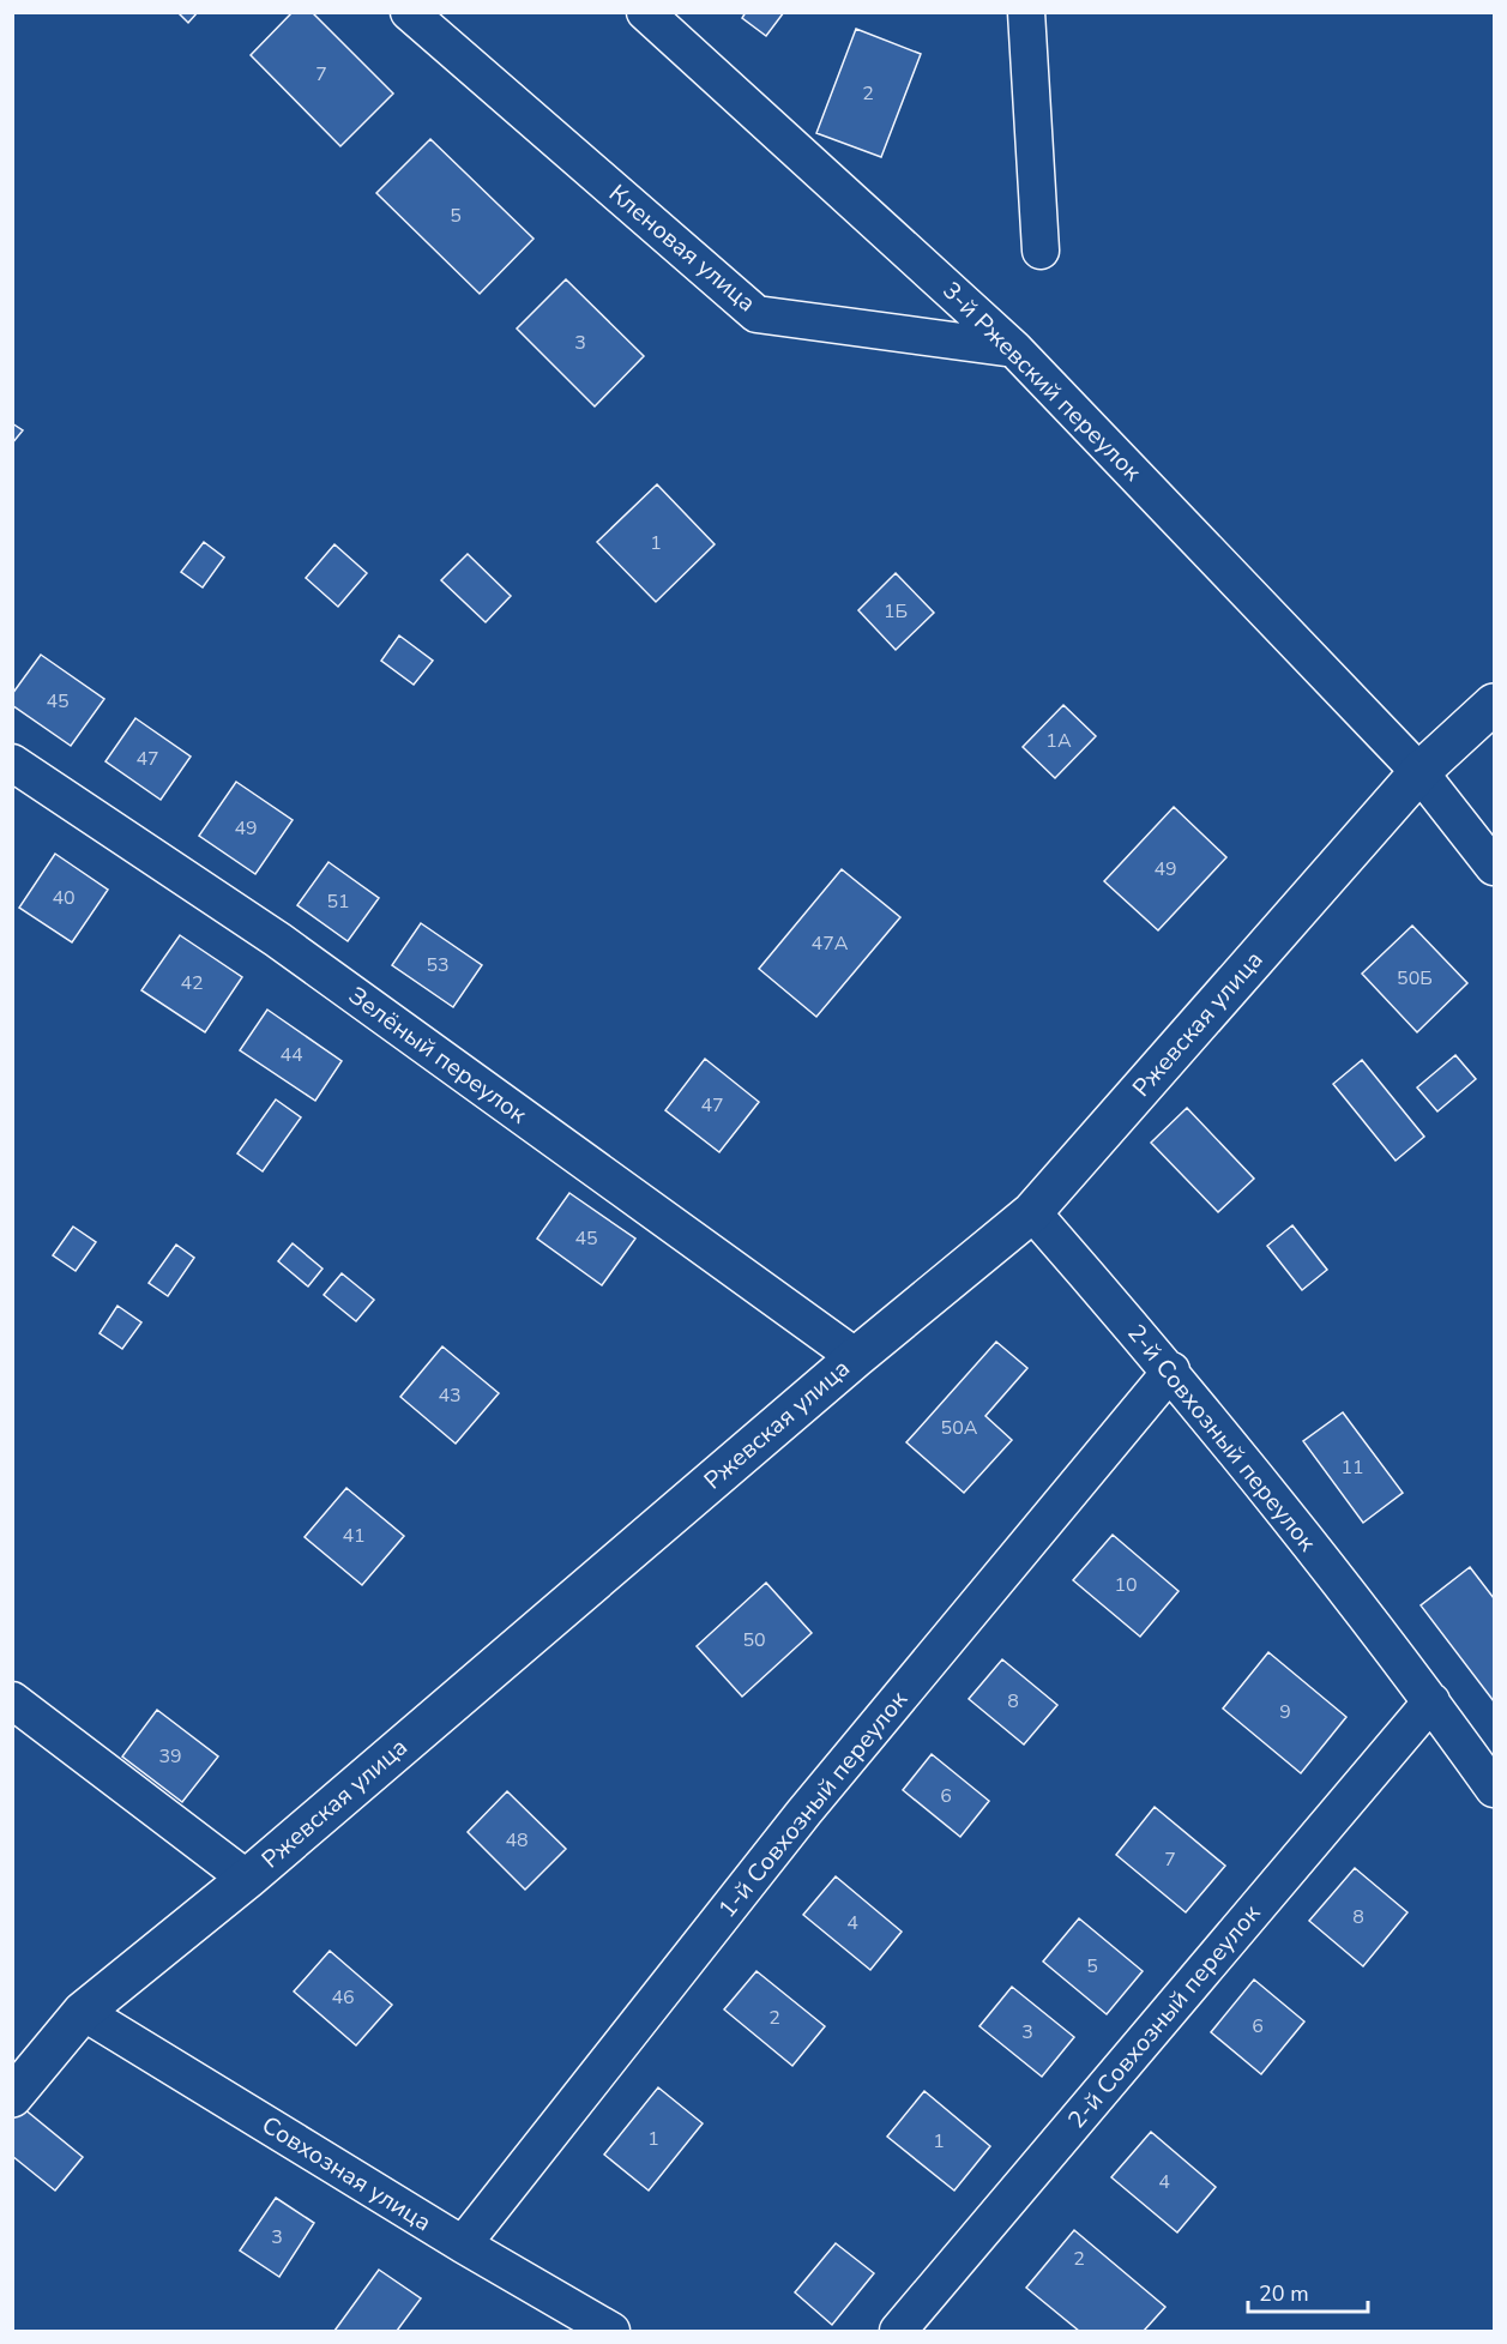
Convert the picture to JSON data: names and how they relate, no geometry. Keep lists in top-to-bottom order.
{
  "streets": {
    "main road": ["Ржевская улица"],
    "street": [
      "Кленовая улица",
      "3-й Ржевский переулок",
      "Зелёный переулок",
      "2-й Совхозный переулок",
      "1-й Совхозный переулок",
      "Совхозная улица"
    ]
  },
  "crossings": [
    ["Кленовая улица", "3-й Ржевский переулок"],
    ["3-й Ржевский переулок", "Ржевская улица"],
    ["Ржевская улица", "Зелёный переулок"],
    ["Ржевская улица", "2-й Совхозный переулок"],
    ["Ржевская улица", "Совхозная улица"],
    ["2-й Совхозный переулок", "1-й Совхозный переулок"],
    ["1-й Совхозный переулок", "Совхозная улица"]
  ],
  "house_numbers": [
    "7",
    "2",
    "5",
    "3",
    "1",
    "1Б",
    "45",
    "1А",
    "47",
    "49",
    "49",
    "40",
    "51",
    "47А",
    "53",
    "50Б",
    "42",
    "44",
    "47",
    "45",
    "43",
    "50А",
    "11",
    "41",
    "10",
    "50",
    "8",
    "9",
    "39",
    "6",
    "48",
    "7",
    "8",
    "4",
    "5",
    "46",
    "2",
    "6",
    "3",
    "1",
    "1",
    "4",
    "3",
    "2"
  ],
  "scale_bar": "20 m"
}
